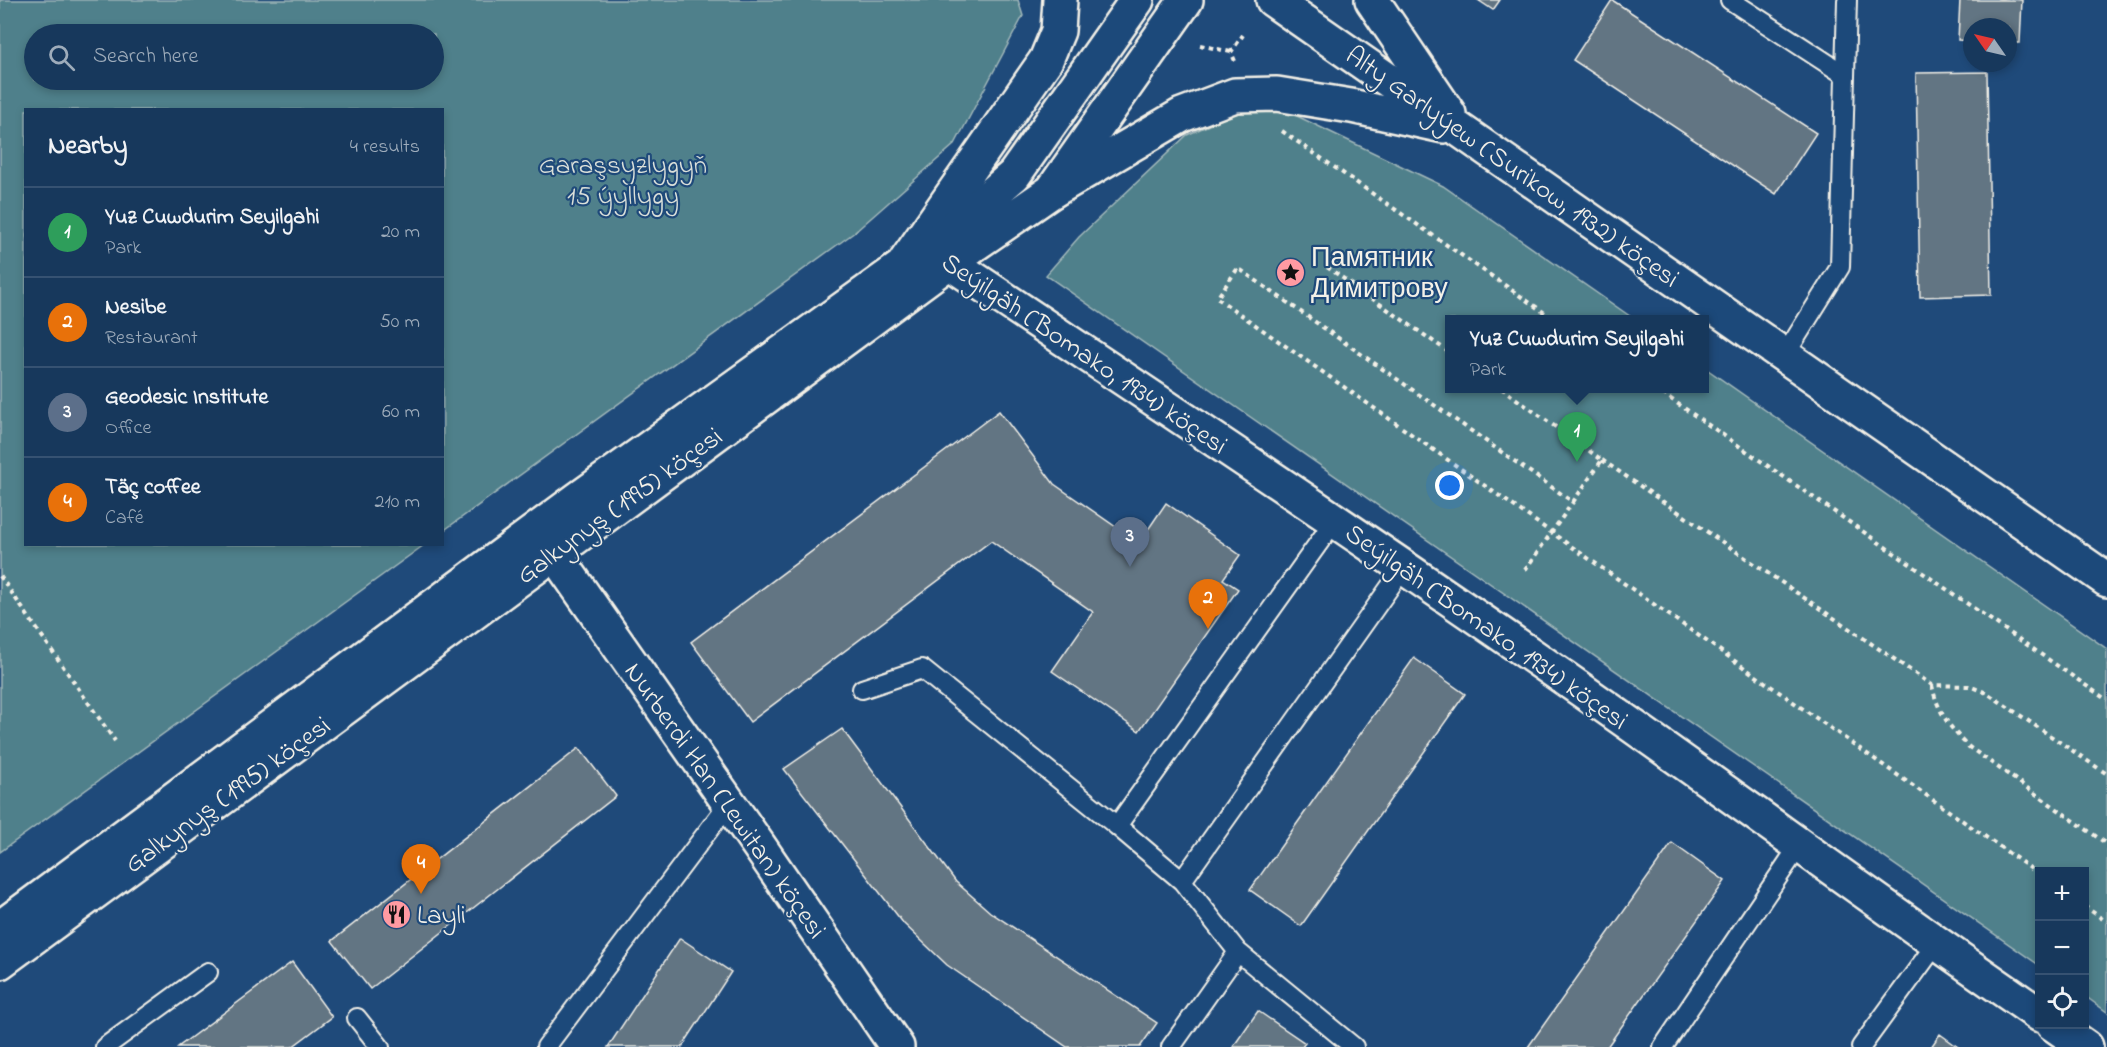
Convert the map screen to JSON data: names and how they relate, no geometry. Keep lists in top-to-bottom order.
{
  "streets": {
    "street": [
      "Alty Garlyýew (Surikow, 1932) köçesi",
      "Seýilgäh (Bomako, 1934) köçesi",
      "Galkynyş (1995) köçesi",
      "Nurberdi Han (Lewitan) köçesi"
    ]
  },
  "crossings": [
    ["Seýilgäh (Bomako, 1934) köçesi", "Galkynyş (1995) köçesi"],
    ["Galkynyş (1995) köçesi", "Nurberdi Han (Lewitan) köçesi"]
  ],
  "parks": ["Garaşsyzlygyň 15 ýyllygy"],
  "places": {
    "place": ["Памятник Димитрову"],
    "restaurant": ["Layli"]
  },
  "north": "top left",
  "page": {
    "search": "Search here",
    "heading": ["Nearby", "4 results"],
    "list": [
      {
        "mark": "1",
        "name": "Yuz Cuwdurim Seyilgahi",
        "note": "Park",
        "value": "20 m"
      },
      {
        "mark": "2",
        "name": "Nesibe",
        "note": "Restaurant",
        "value": "50 m"
      },
      {
        "mark": "3",
        "name": "Geodesic Institute",
        "note": "Office",
        "value": "60 m"
      },
      {
        "mark": "4",
        "name": "Täç coffee",
        "note": "Café",
        "value": "210 m"
      }
    ],
    "popup": ["Yuz Cuwdurim Seyilgahi", "Park"],
    "pins": [
      "1",
      "3",
      "2",
      "4"
    ],
    "map_buttons": ["+", "−"]
  }
}
